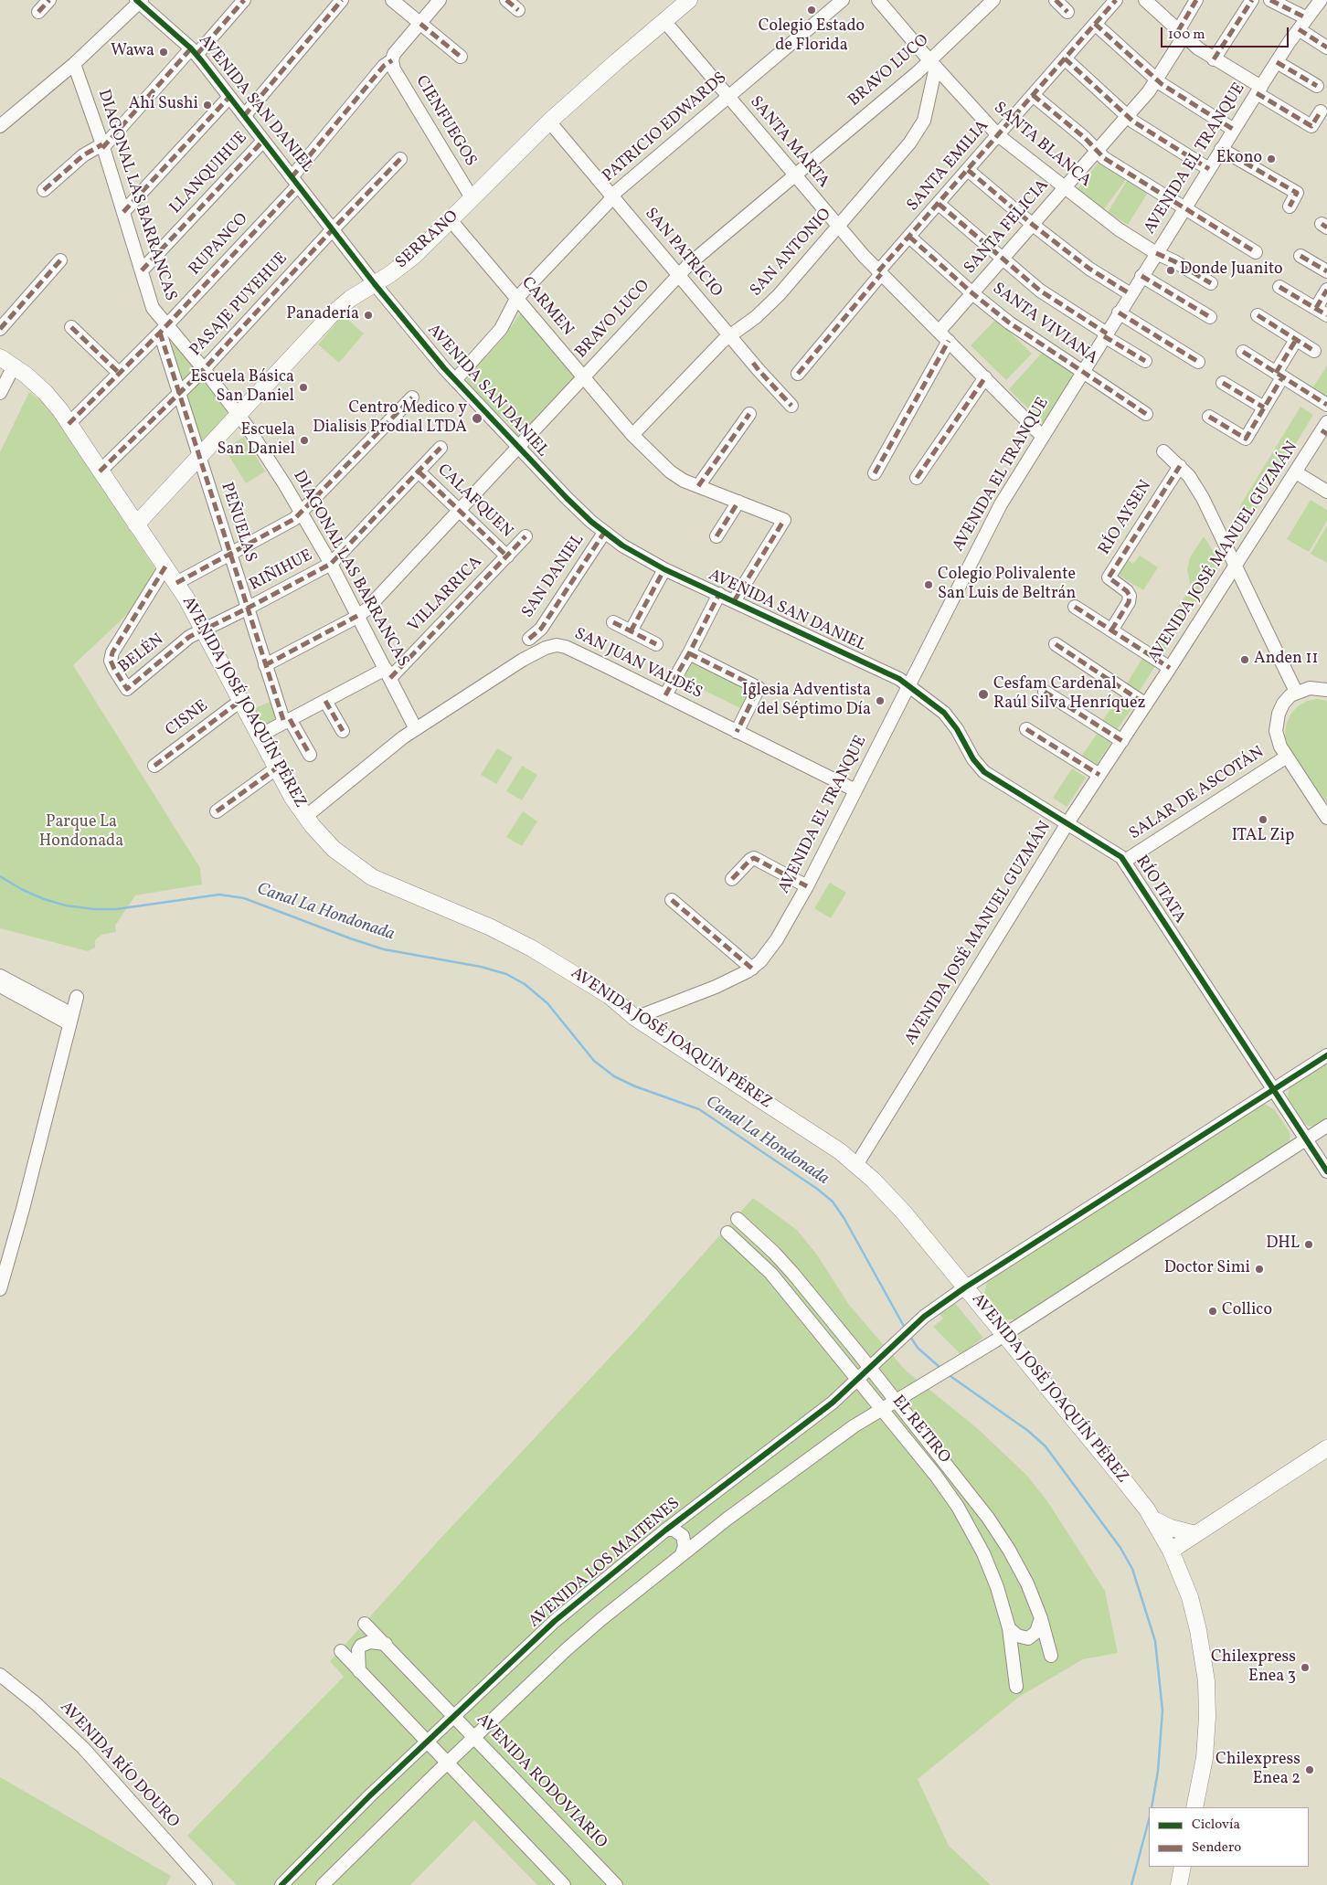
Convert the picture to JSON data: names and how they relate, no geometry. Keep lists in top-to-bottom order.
{
  "streets": {
    "main road": ["SERRANO", "AVENIDA JOSÉ JOAQUÍN PÉREZ"],
    "street": [
      "BRAVO LUCO",
      "AVENIDA SAN DANIEL",
      "CIENFUEGOS",
      "PATRICIO EDWARDS",
      "SANTA MARTA",
      "SANTA BLANCA",
      "AVENIDA EL TRANQUE",
      "SANTA EMILIA",
      "LLANQUIHUE",
      "DIAGONAL LAS BARRANCAS",
      "SANTA FELICIA",
      "RUPANCO",
      "SAN PATRICIO",
      "SAN ANTONIO",
      "PASAJE PUYEHUE",
      "CARMEN",
      "SANTA VIVIANA",
      "CALAFQUEN",
      "RÍO AYSEN",
      "PEÑUELAS",
      "AVENIDA JOSÉ MANUEL GUZMÁN",
      "RIÑIHUE",
      "SAN DANIEL",
      "VILLARRICA",
      "BELÉN",
      "SAN JUAN VALDÉS",
      "CISNE",
      "SALAR DE ASCOTÁN",
      "RÍO ITATA",
      "EL RETIRO",
      "AVENIDA LOS MAITENES",
      "AVENIDA RÍO DOURO",
      "AVENIDA RODOVIARIO"
    ]
  },
  "crossings": [
    ["BRAVO LUCO", "AVENIDA SAN DANIEL"],
    ["BRAVO LUCO", "SANTA MARTA"],
    ["BRAVO LUCO", "SANTA BLANCA"],
    ["BRAVO LUCO", "DIAGONAL LAS BARRANCAS"],
    ["BRAVO LUCO", "SAN PATRICIO"],
    ["BRAVO LUCO", "SAN ANTONIO"],
    ["BRAVO LUCO", "CARMEN"],
    ["BRAVO LUCO", "CALAFQUEN"],
    ["BRAVO LUCO", "PEÑUELAS"],
    ["AVENIDA SAN DANIEL", "PATRICIO EDWARDS"],
    ["AVENIDA SAN DANIEL", "AVENIDA EL TRANQUE"],
    ["AVENIDA SAN DANIEL", "LLANQUIHUE"],
    ["AVENIDA SAN DANIEL", "SERRANO"],
    ["AVENIDA SAN DANIEL", "RUPANCO"],
    ["AVENIDA SAN DANIEL", "PASAJE PUYEHUE"],
    ["AVENIDA SAN DANIEL", "CARMEN"],
    ["AVENIDA SAN DANIEL", "SAN DANIEL"],
    ["AVENIDA SAN DANIEL", "RÍO ITATA"],
    ["CIENFUEGOS", "SERRANO"],
    ["CIENFUEGOS", "RUPANCO"],
    ["PATRICIO EDWARDS", "SANTA MARTA"],
    ["PATRICIO EDWARDS", "SAN PATRICIO"],
    ["PATRICIO EDWARDS", "CARMEN"],
    ["SANTA MARTA", "AVENIDA EL TRANQUE"],
    ["SANTA MARTA", "SANTA EMILIA"],
    ["SANTA MARTA", "SANTA FELICIA"],
    ["SANTA MARTA", "SERRANO"],
    ["SANTA MARTA", "SAN ANTONIO"],
    ["SANTA BLANCA", "AVENIDA EL TRANQUE"],
    ["SANTA BLANCA", "SANTA EMILIA"],
    ["SANTA BLANCA", "SANTA FELICIA"],
    ["SANTA BLANCA", "SAN ANTONIO"],
    ["AVENIDA EL TRANQUE", "SANTA VIVIANA"],
    ["AVENIDA EL TRANQUE", "SAN JUAN VALDÉS"],
    ["AVENIDA EL TRANQUE", "AVENIDA JOSÉ JOAQUÍN PÉREZ"],
    ["AVENIDA EL TRANQUE", "RÍO ITATA"],
    ["SANTA EMILIA", "SANTA VIVIANA"],
    ["LLANQUIHUE", "DIAGONAL LAS BARRANCAS"],
    ["DIAGONAL LAS BARRANCAS", "SERRANO"],
    ["DIAGONAL LAS BARRANCAS", "RUPANCO"],
    ["DIAGONAL LAS BARRANCAS", "PASAJE PUYEHUE"],
    ["DIAGONAL LAS BARRANCAS", "PEÑUELAS"],
    ["DIAGONAL LAS BARRANCAS", "RIÑIHUE"],
    ["DIAGONAL LAS BARRANCAS", "VILLARRICA"],
    ["DIAGONAL LAS BARRANCAS", "SAN JUAN VALDÉS"],
    ["SANTA FELICIA", "SANTA VIVIANA"],
    ["SERRANO", "SAN PATRICIO"],
    ["SERRANO", "CARMEN"],
    ["SERRANO", "PEÑUELAS"],
    ["SERRANO", "AVENIDA JOSÉ JOAQUÍN PÉREZ"],
    ["RUPANCO", "PEÑUELAS"],
    ["RUPANCO", "AVENIDA JOSÉ JOAQUÍN PÉREZ"],
    ["SAN PATRICIO", "SAN ANTONIO"],
    ["SAN ANTONIO", "CARMEN"],
    ["PASAJE PUYEHUE", "PEÑUELAS"],
    ["PASAJE PUYEHUE", "AVENIDA JOSÉ JOAQUÍN PÉREZ"],
    ["CALAFQUEN", "RIÑIHUE"],
    ["CALAFQUEN", "VILLARRICA"],
    ["PEÑUELAS", "RIÑIHUE"],
    ["PEÑUELAS", "VILLARRICA"],
    ["AVENIDA JOSÉ MANUEL GUZMÁN", "AVENIDA JOSÉ JOAQUÍN PÉREZ"],
    ["AVENIDA JOSÉ MANUEL GUZMÁN", "RÍO ITATA"],
    ["RIÑIHUE", "BELÉN"],
    ["RIÑIHUE", "AVENIDA JOSÉ JOAQUÍN PÉREZ"],
    ["VILLARRICA", "AVENIDA JOSÉ JOAQUÍN PÉREZ"],
    ["BELÉN", "AVENIDA JOSÉ JOAQUÍN PÉREZ"],
    ["SAN JUAN VALDÉS", "AVENIDA JOSÉ JOAQUÍN PÉREZ"],
    ["AVENIDA JOSÉ JOAQUÍN PÉREZ", "CISNE"],
    ["AVENIDA JOSÉ JOAQUÍN PÉREZ", "AVENIDA LOS MAITENES"],
    ["SALAR DE ASCOTÁN", "RÍO ITATA"],
    ["RÍO ITATA", "AVENIDA LOS MAITENES"],
    ["EL RETIRO", "AVENIDA LOS MAITENES"],
    ["AVENIDA LOS MAITENES", "AVENIDA RODOVIARIO"]
  ],
  "water": ["Canal La Hondonada"],
  "parks": ["Parque La Hondonada"],
  "places": [
    "Colegio Estado de Florida",
    "Wawa",
    "Ahí Sushi",
    "Ekono",
    "Donde Juanito",
    "Panadería",
    "Escuela Básica San Daniel",
    "Centro Medico y Dialisis Prodial LTDA",
    "Escuela San Daniel",
    "Colegio Polivalente San Luis de Beltrán",
    "Anden 11",
    "Cesfam Cardenal Raúl Silva Henríquez",
    "Iglesia Adventista del Séptimo Día",
    "ITAL Zip",
    "DHL",
    "Doctor Simi",
    "Collico",
    "Chilexpress Enea 3",
    "Chilexpress Enea 2"
  ],
  "legend": ["Ciclovía", "Sendero"],
  "scale_bar": "100 m"
}
